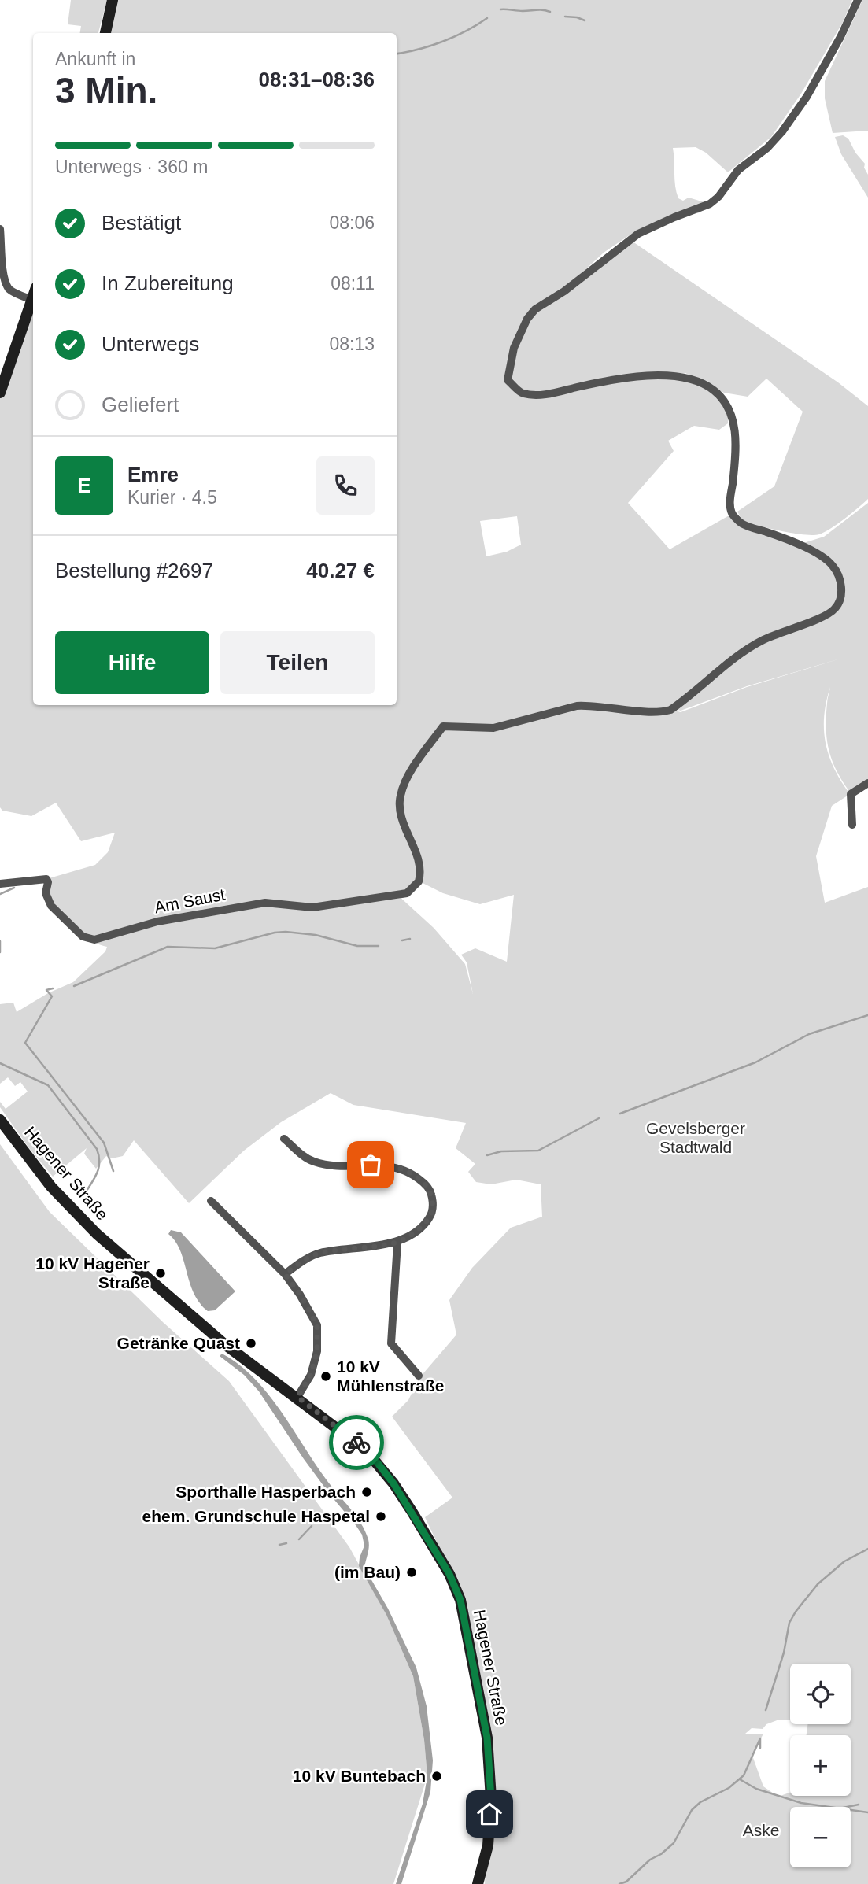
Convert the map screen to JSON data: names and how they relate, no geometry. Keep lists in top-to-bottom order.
{
  "streets": {
    "main road": ["Hagener Straße"],
    "street": ["Am Saust"]
  },
  "parks": ["Gevelsberger Stadtwald", "Aske"],
  "places": [
    "10 kV Hagener Straße",
    "Getränke Quast",
    "10 kV Mühlenstraße",
    "Sporthalle Hasperbach",
    "ehem. Grundschule Haspetal",
    "(im Bau)",
    "10 kV Buntebach"
  ],
  "page": {
    "heading": ["3 Min.", "Ankunft in", "08:31–08:36"],
    "panel": [
      "Emre",
      "Kurier · 4.5",
      "Bestellung #2697",
      "40.27 €"
    ],
    "bar": "Unterwegs · 360 m",
    "list": [
      ["Bestätigt", "08:06"],
      ["In Zubereitung", "08:11"],
      ["Unterwegs", "08:13"],
      "Geliefert"
    ],
    "round": "E",
    "buttons": ["Hilfe", "Teilen"],
    "map_buttons": ["+", "−"]
  }
}
